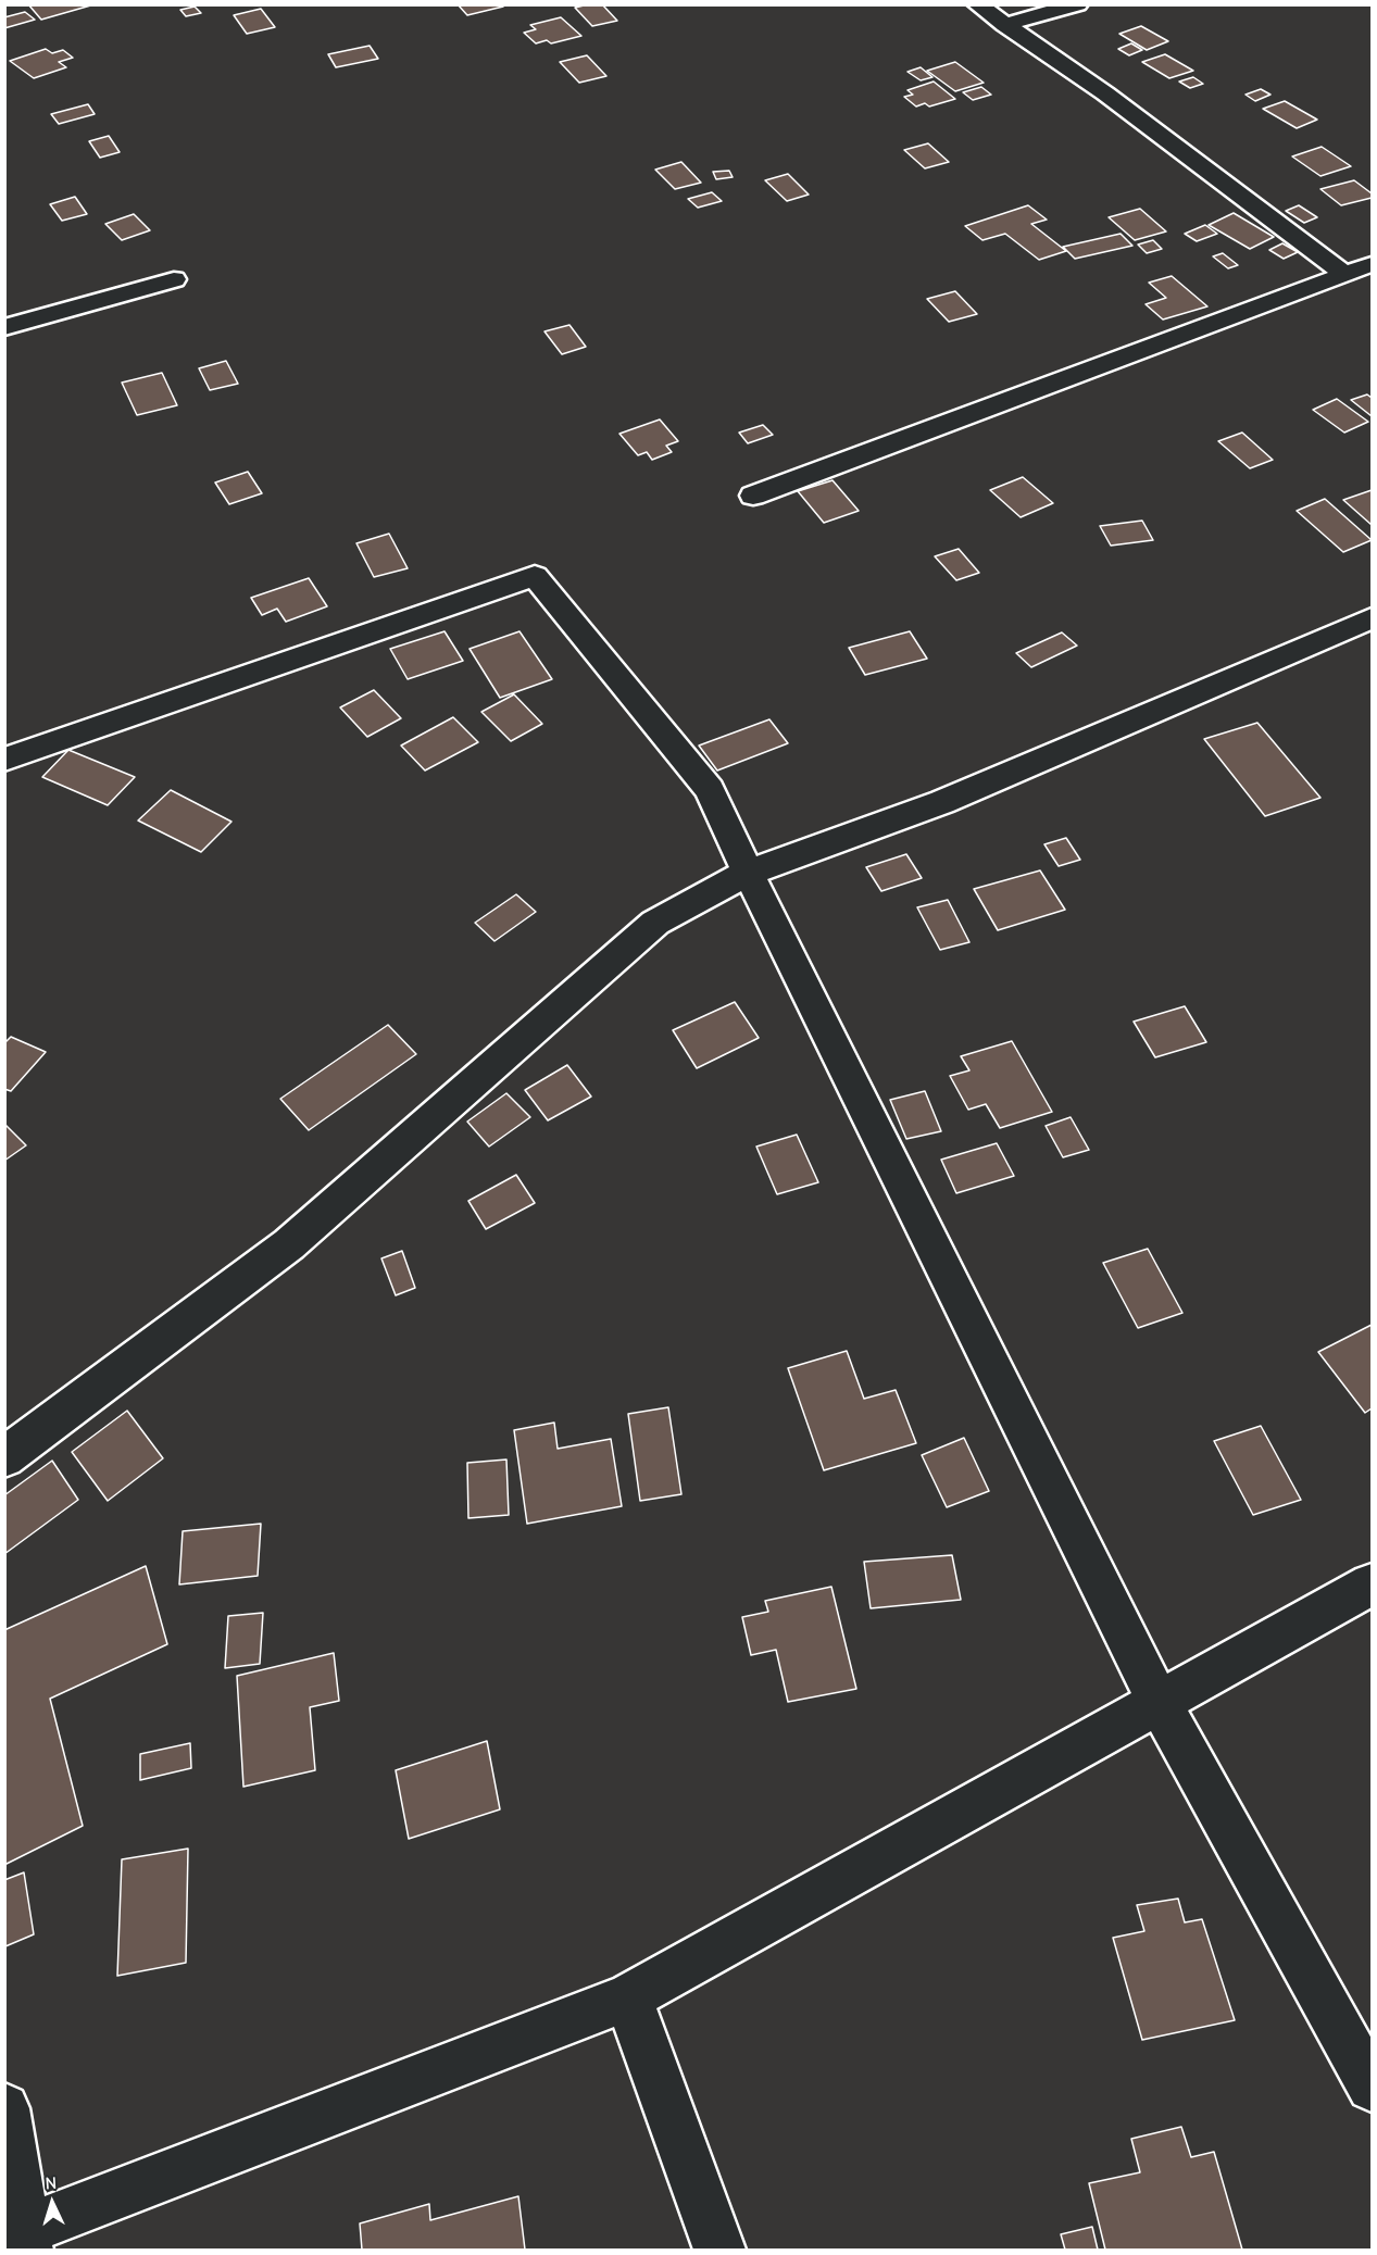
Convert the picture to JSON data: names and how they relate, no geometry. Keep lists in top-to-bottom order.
{
  "north": "top"
}
